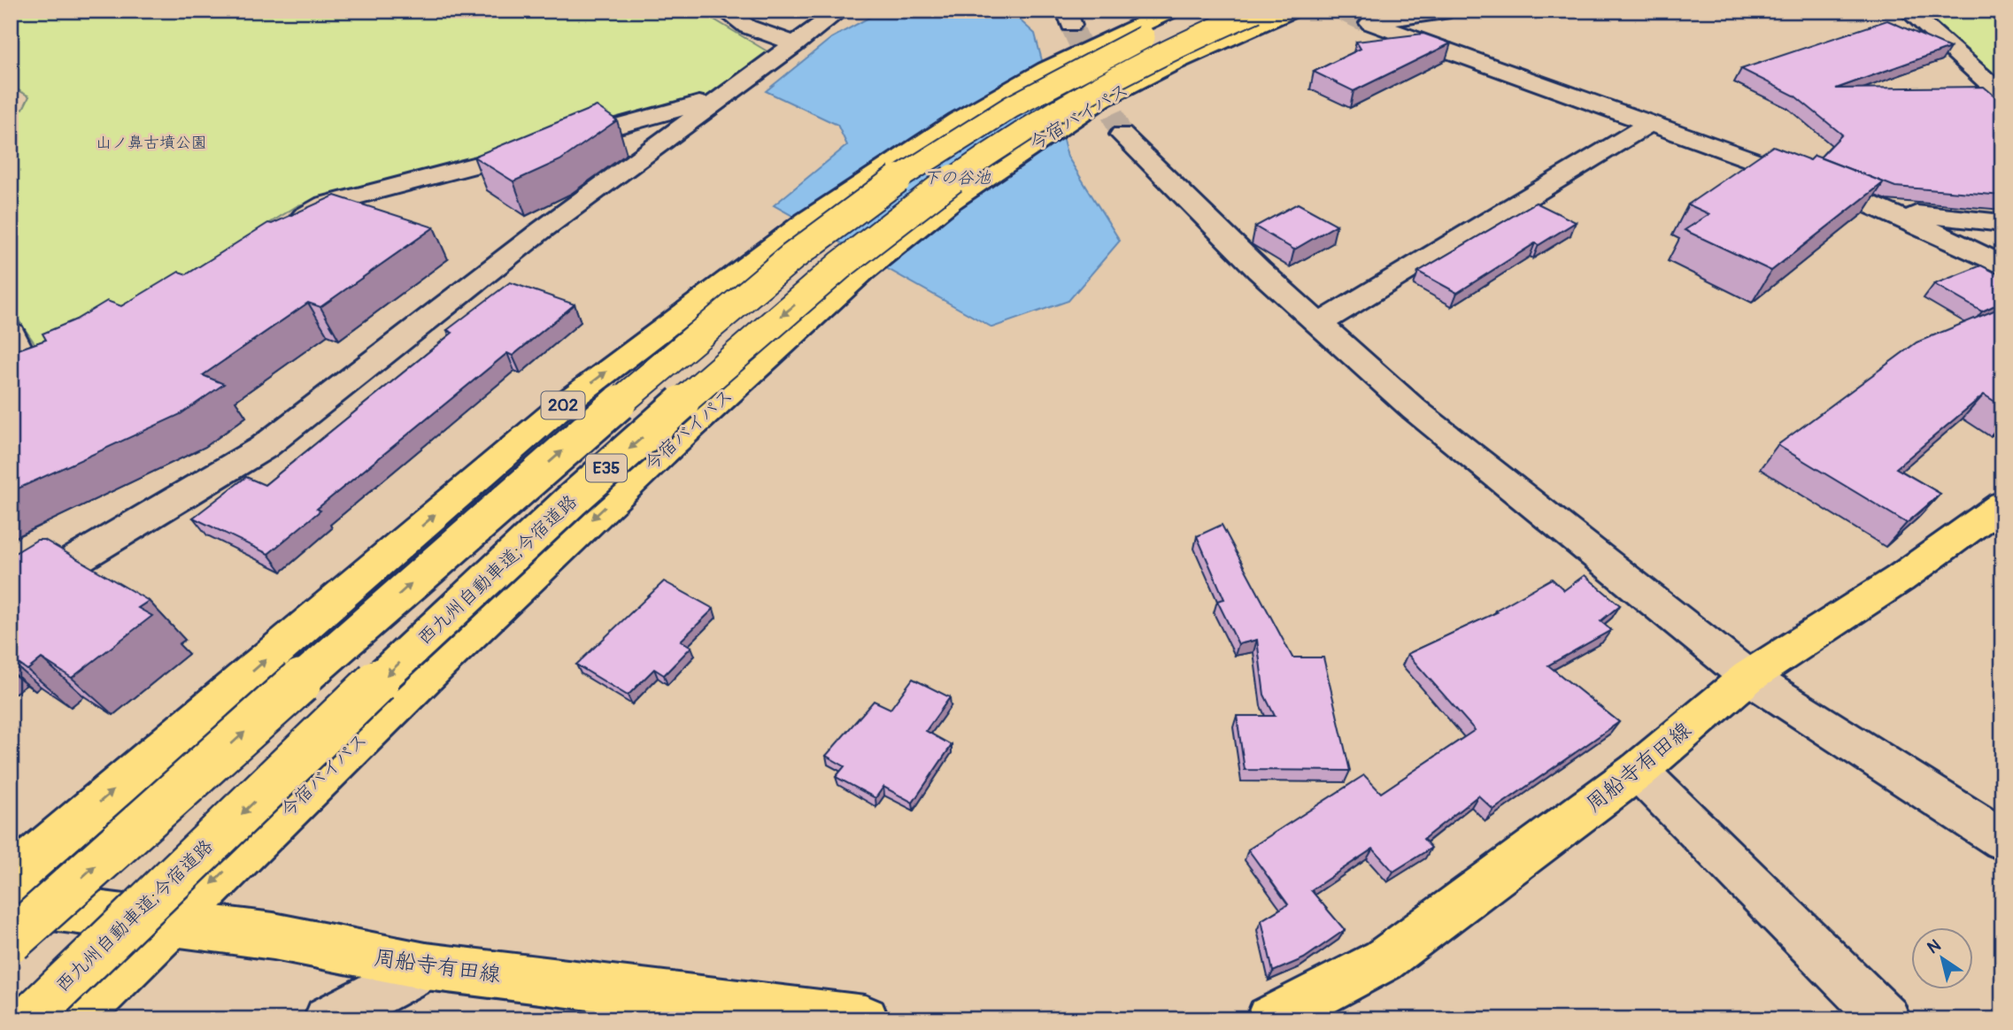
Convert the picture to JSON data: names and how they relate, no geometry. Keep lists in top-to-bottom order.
{
  "streets": {
    "main road": [
      "今宿バイパス",
      "202",
      "E35",
      "西九州自動車道;今宿道路",
      "周船寺有田線"
    ]
  },
  "crossings": [
    ["今宿バイパス", "周船寺有田線"]
  ],
  "water": ["下の谷池"],
  "parks": ["山ノ鼻古墳公園"],
  "north": "top left"
}
